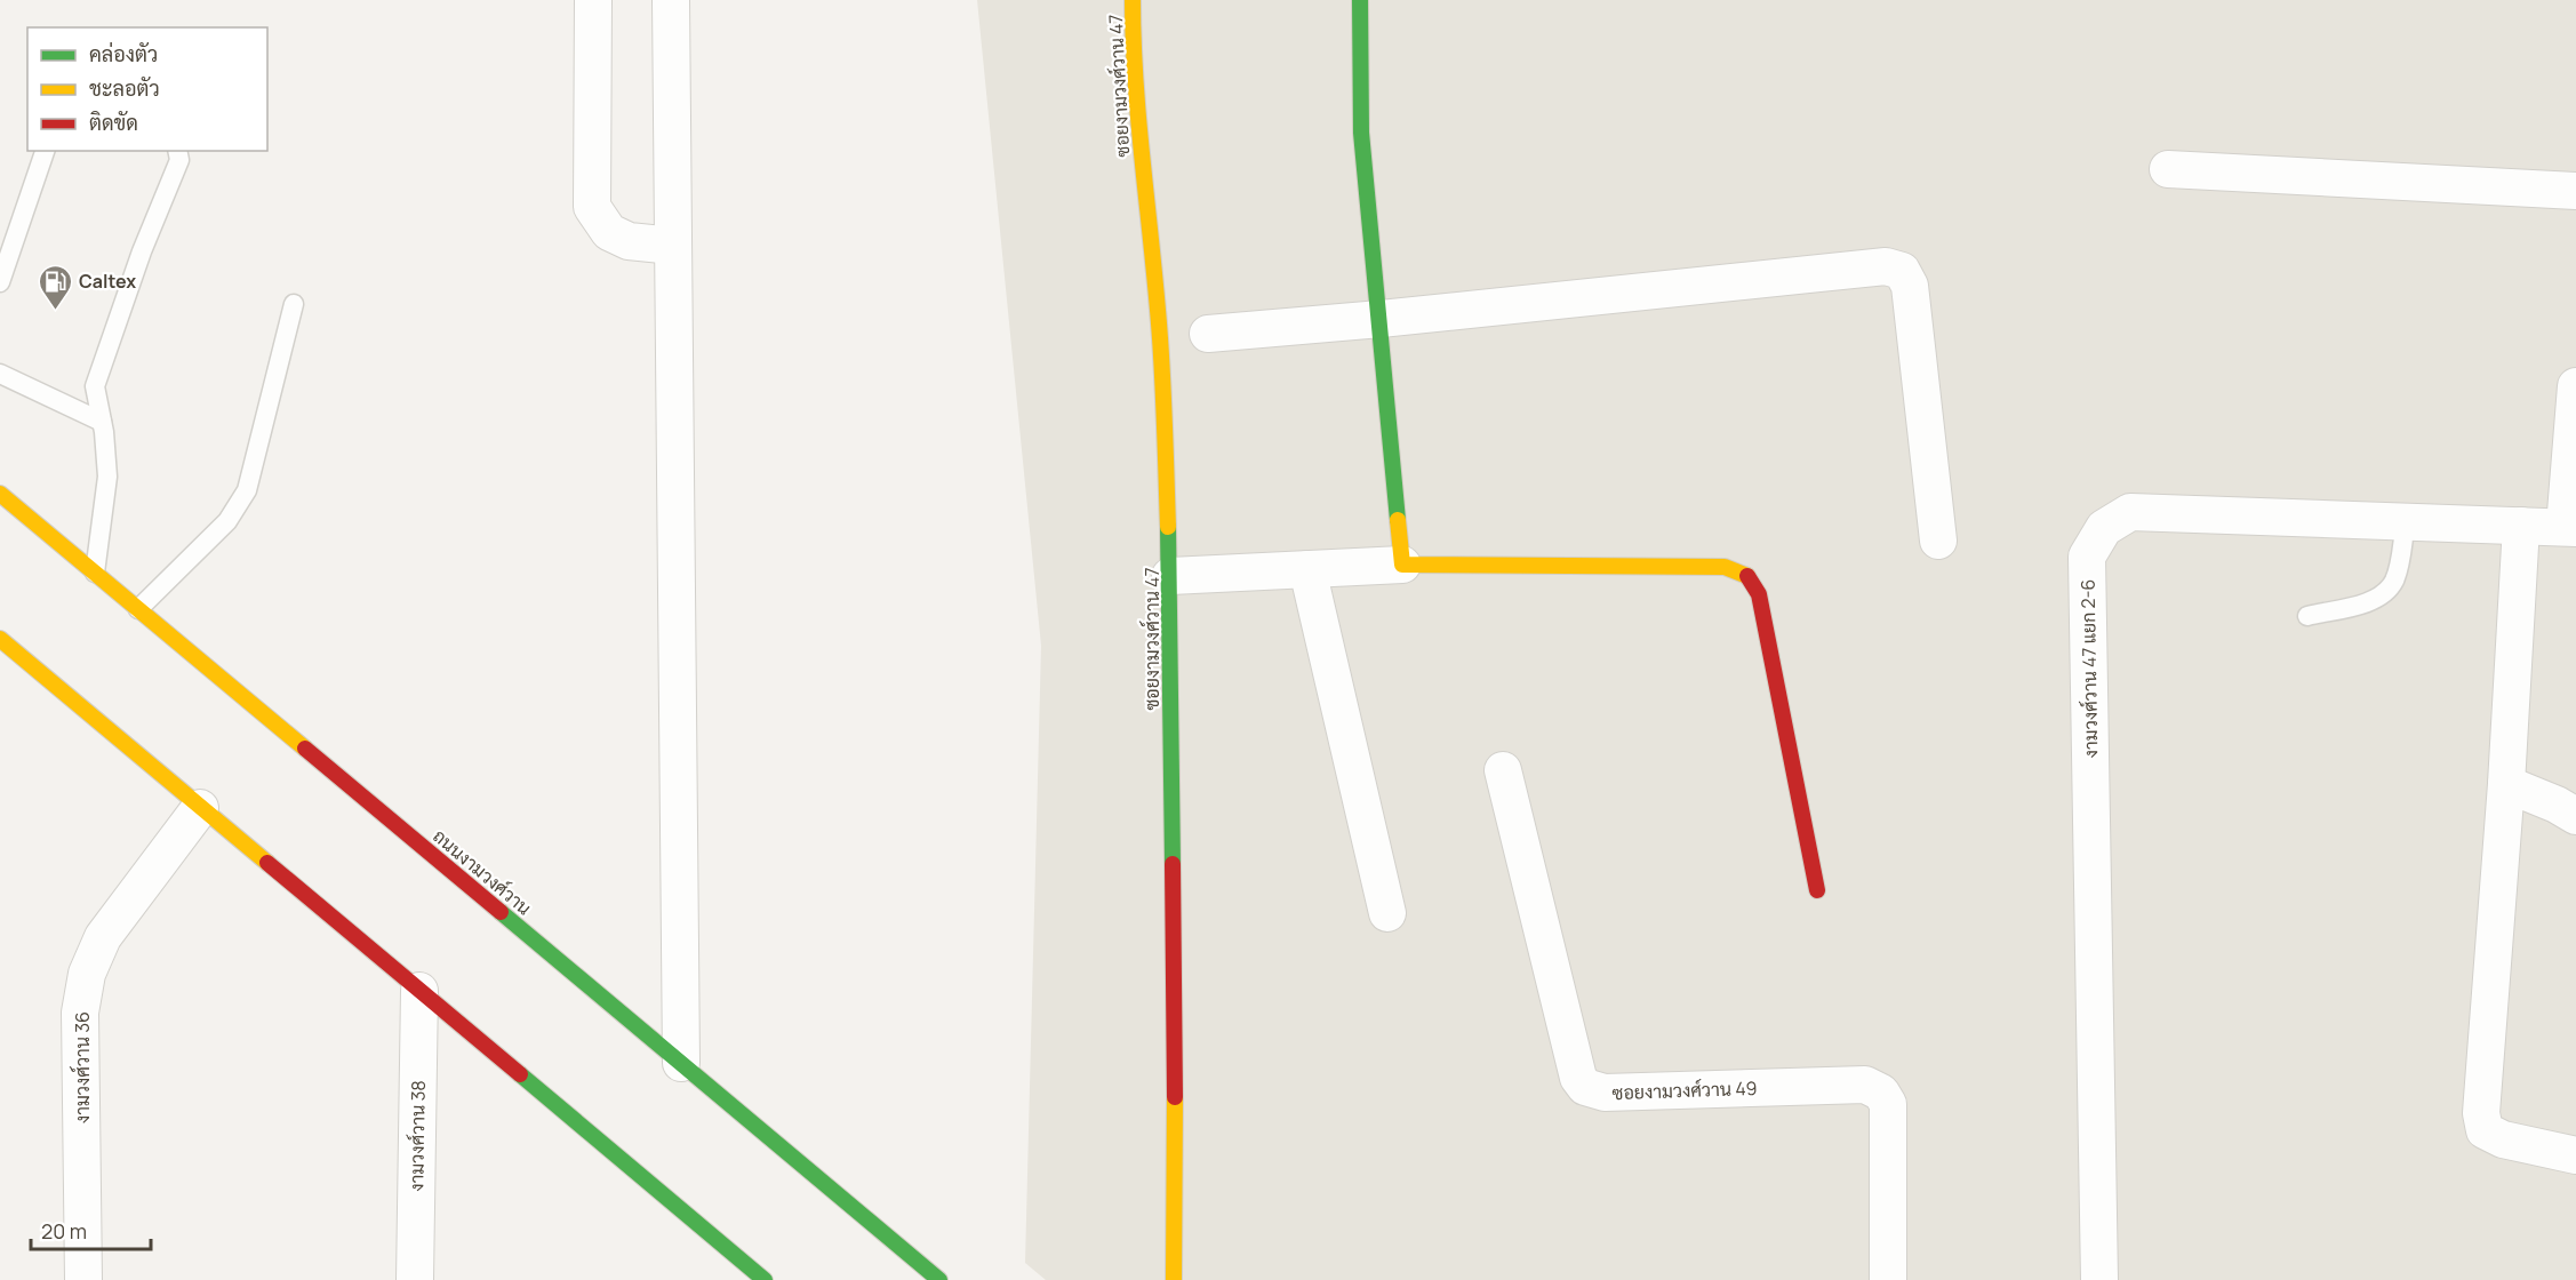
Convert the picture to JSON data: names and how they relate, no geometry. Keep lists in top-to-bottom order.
{
  "streets": {
    "street": [
      "ซอยงามวงศ์วาน 47",
      "งามวงศ์วาน 47 แยก 2-6",
      "ถนนงามวงศ์วาน",
      "งามวงศ์วาน 36",
      "ซอยงามวงศ์วาน 49",
      "งามวงศ์วาน 38"
    ]
  },
  "places": {
    "fuel station": ["Caltex"]
  },
  "legend": ["คล่องตัว", "ชะลอตัว", "ติดขัด"],
  "scale_bar": "20 m"
}
